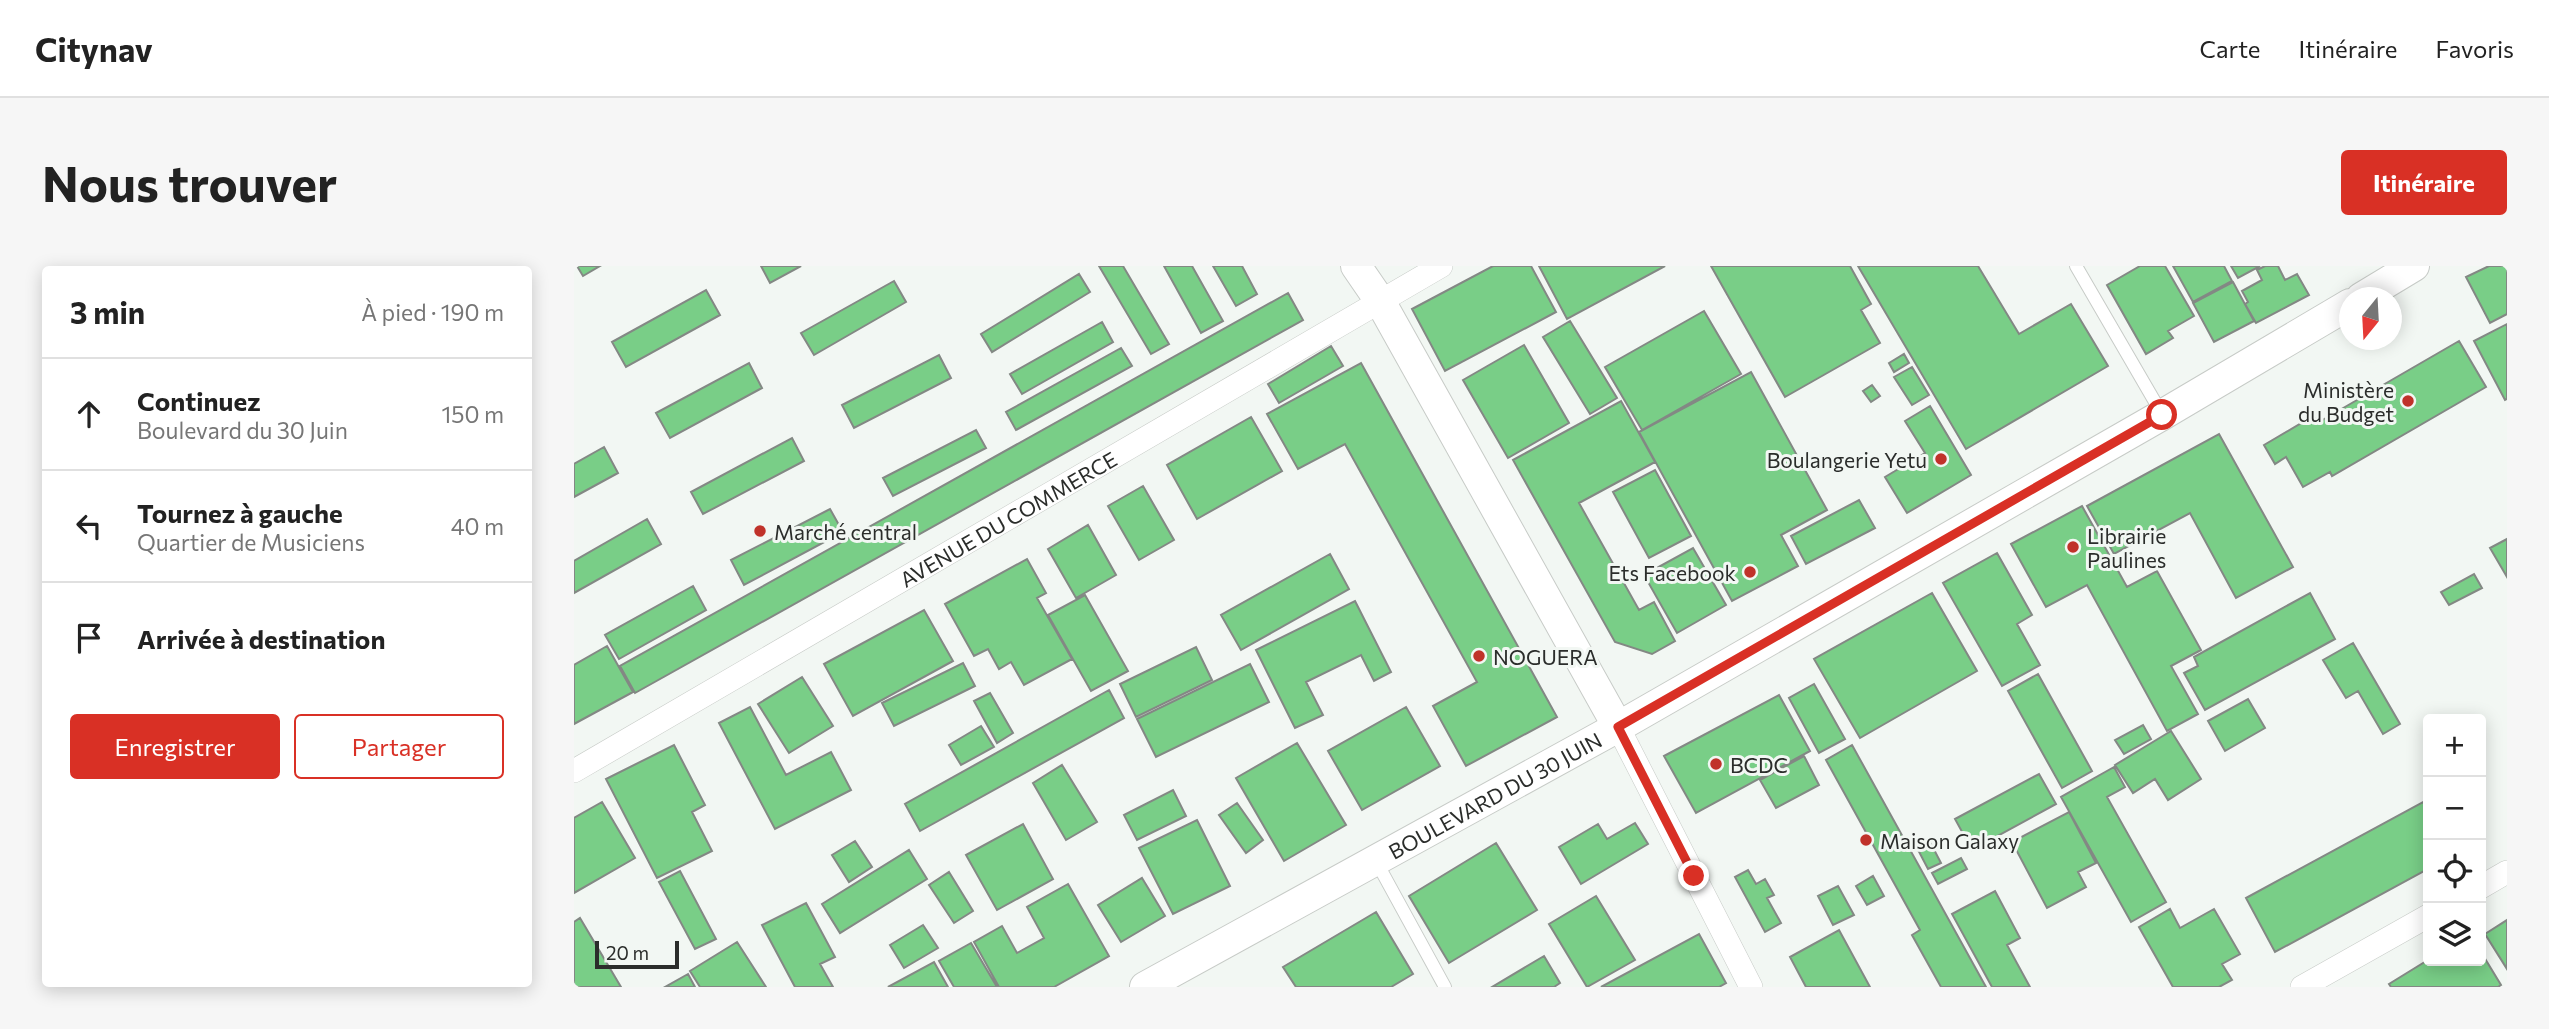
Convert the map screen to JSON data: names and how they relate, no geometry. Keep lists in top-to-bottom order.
{
  "streets": {
    "street": ["AVENUE DU COMMERCE", "BOULEVARD DU 30 JUIN"]
  },
  "places": [
    "Ministère du Budget",
    "Boulangerie Yetu",
    "Marché central",
    "Librairie Paulines",
    "Ets Facebook",
    "NOGUERA",
    "BCDC",
    "Maison Galaxy"
  ],
  "scale_bar": "20 m",
  "north": "bottom",
  "page": {
    "header": "Citynav",
    "nav": ["Carte", "Itinéraire", "Favoris"],
    "buttons": [
      "Itinéraire",
      ["Enregistrer", "Partager"]
    ],
    "title": "Nous trouver",
    "heading": ["3 min", "À pied · 190 m"],
    "list": [
      ["Continuez", "Boulevard du 30 Juin", "150 m"],
      ["Tournez à gauche", "Quartier de Musiciens", "40 m"],
      "Arrivée à destination"
    ],
    "map_buttons": ["+", "−"],
    "scale": "20 m"
  }
}
